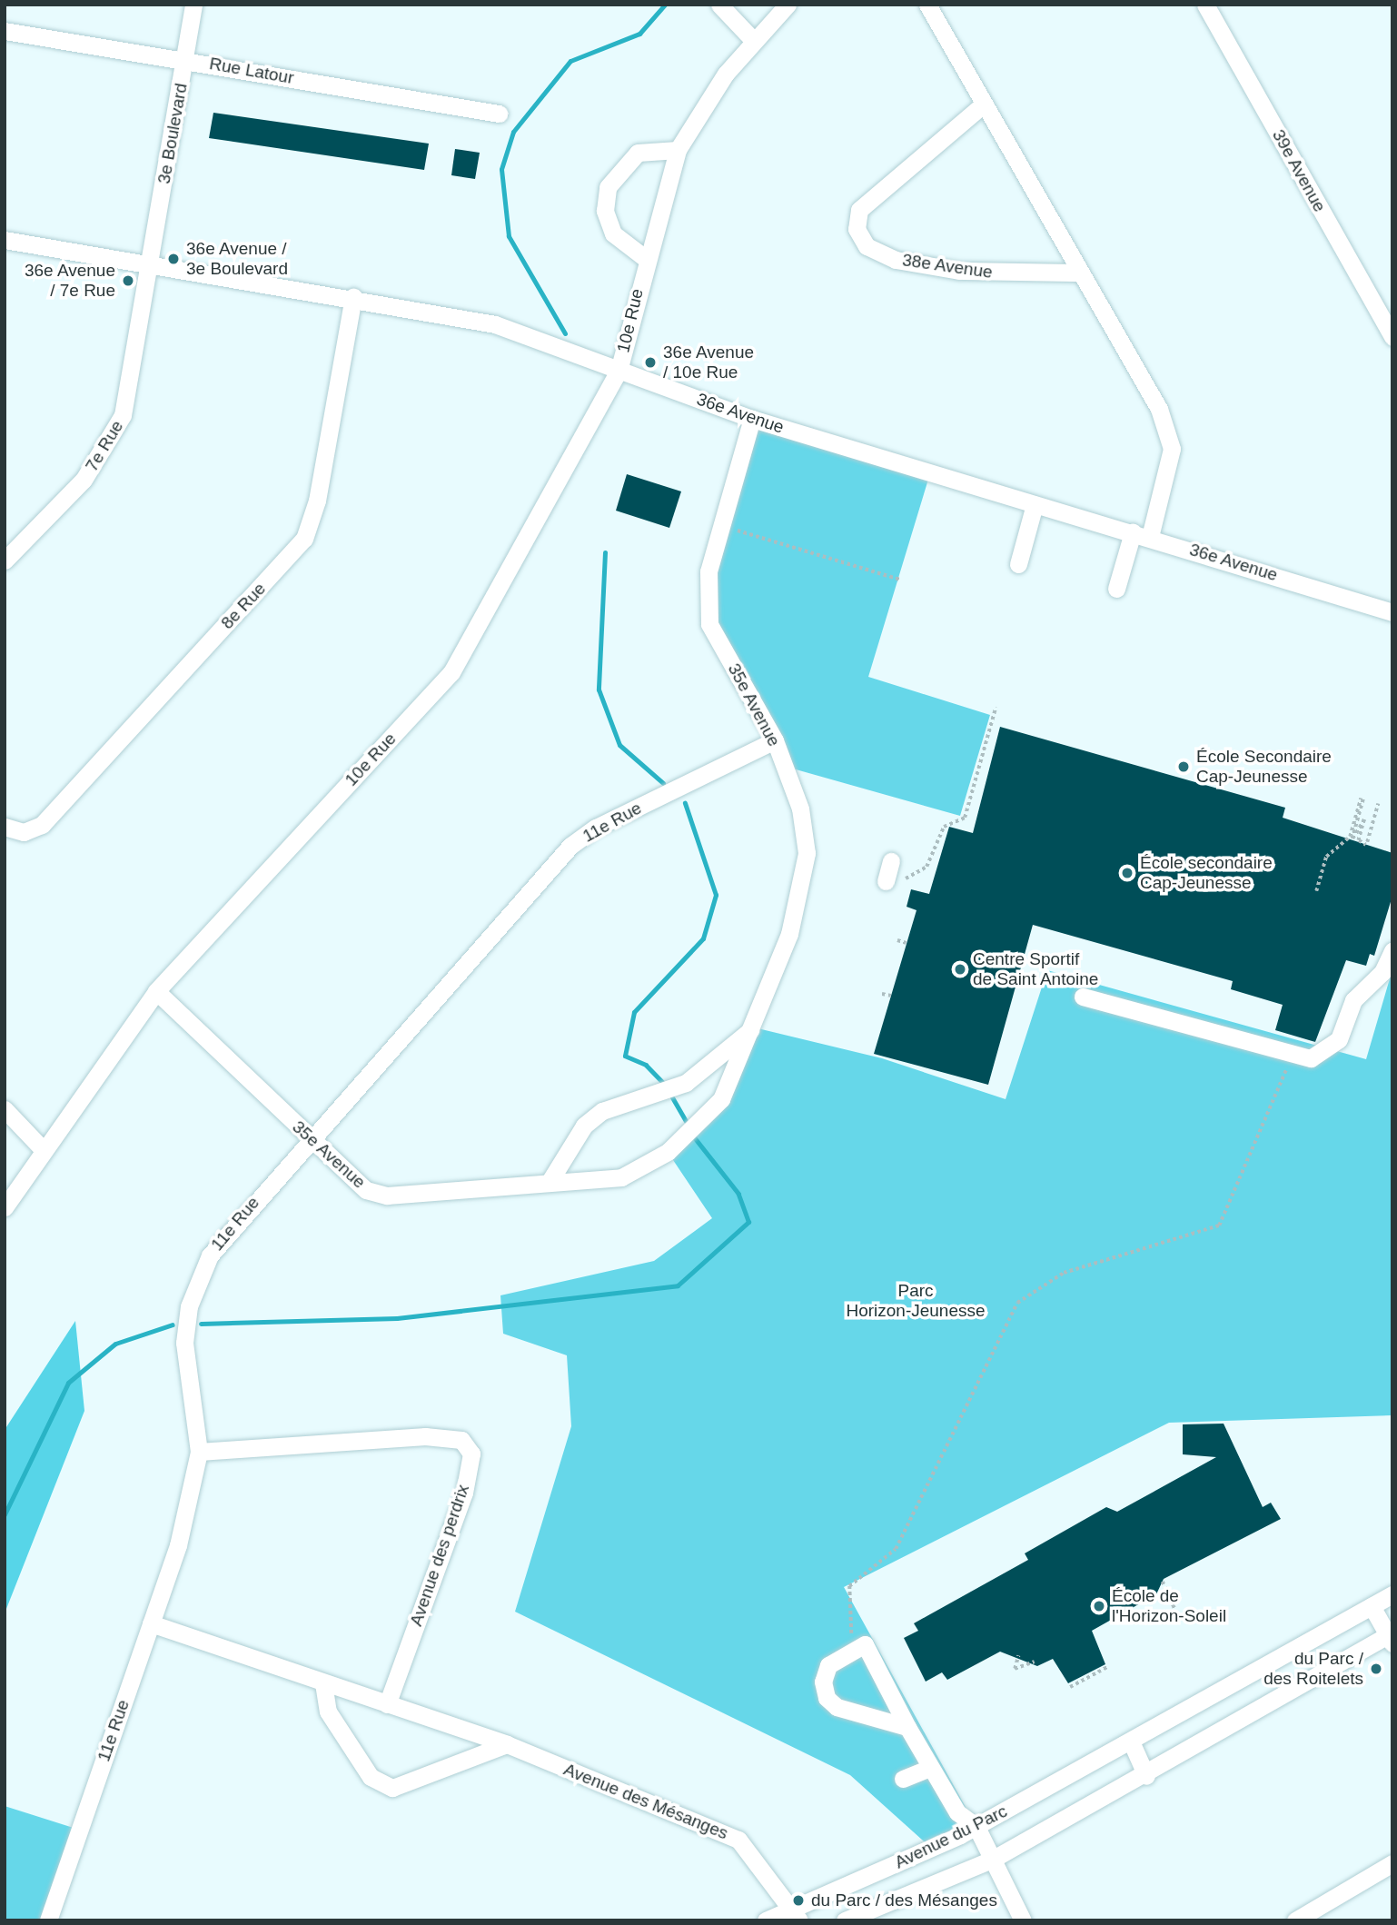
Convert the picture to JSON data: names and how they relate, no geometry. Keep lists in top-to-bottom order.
{
  "streets": {
    "street": [
      "Rue Latour",
      "3e Boulevard",
      "39e Avenue",
      "38e Avenue",
      "10e Rue",
      "36e Avenue",
      "7e Rue",
      "8e Rue",
      "35e Avenue",
      "11e Rue",
      "Avenue des perdrix",
      "Avenue des Mésanges",
      "Avenue du Parc"
    ]
  },
  "crossings": [
    ["Rue Latour", "3e Boulevard"],
    ["3e Boulevard", "36e Avenue"],
    ["3e Boulevard", "7e Rue"],
    ["10e Rue", "36e Avenue"],
    ["10e Rue", "35e Avenue"],
    ["36e Avenue", "7e Rue"],
    ["36e Avenue", "8e Rue"],
    ["36e Avenue", "35e Avenue"],
    ["35e Avenue", "11e Rue"],
    ["11e Rue", "Avenue des perdrix"],
    ["11e Rue", "Avenue des Mésanges"],
    ["Avenue des perdrix", "Avenue des Mésanges"],
    ["Avenue des Mésanges", "Avenue du Parc"]
  ],
  "parks": ["Parc Horizon-Jeunesse"],
  "places": [
    "36e Avenue / 3e Boulevard",
    "36e Avenue / 7e Rue",
    "36e Avenue / 10e Rue",
    "École Secondaire Cap-Jeunesse",
    "École secondaire Cap-Jeunesse",
    "Centre Sportif de Saint Antoine",
    "École de l'Horizon-Soleil",
    "du Parc / des Roitelets",
    "du Parc / des Mésanges"
  ]
}
